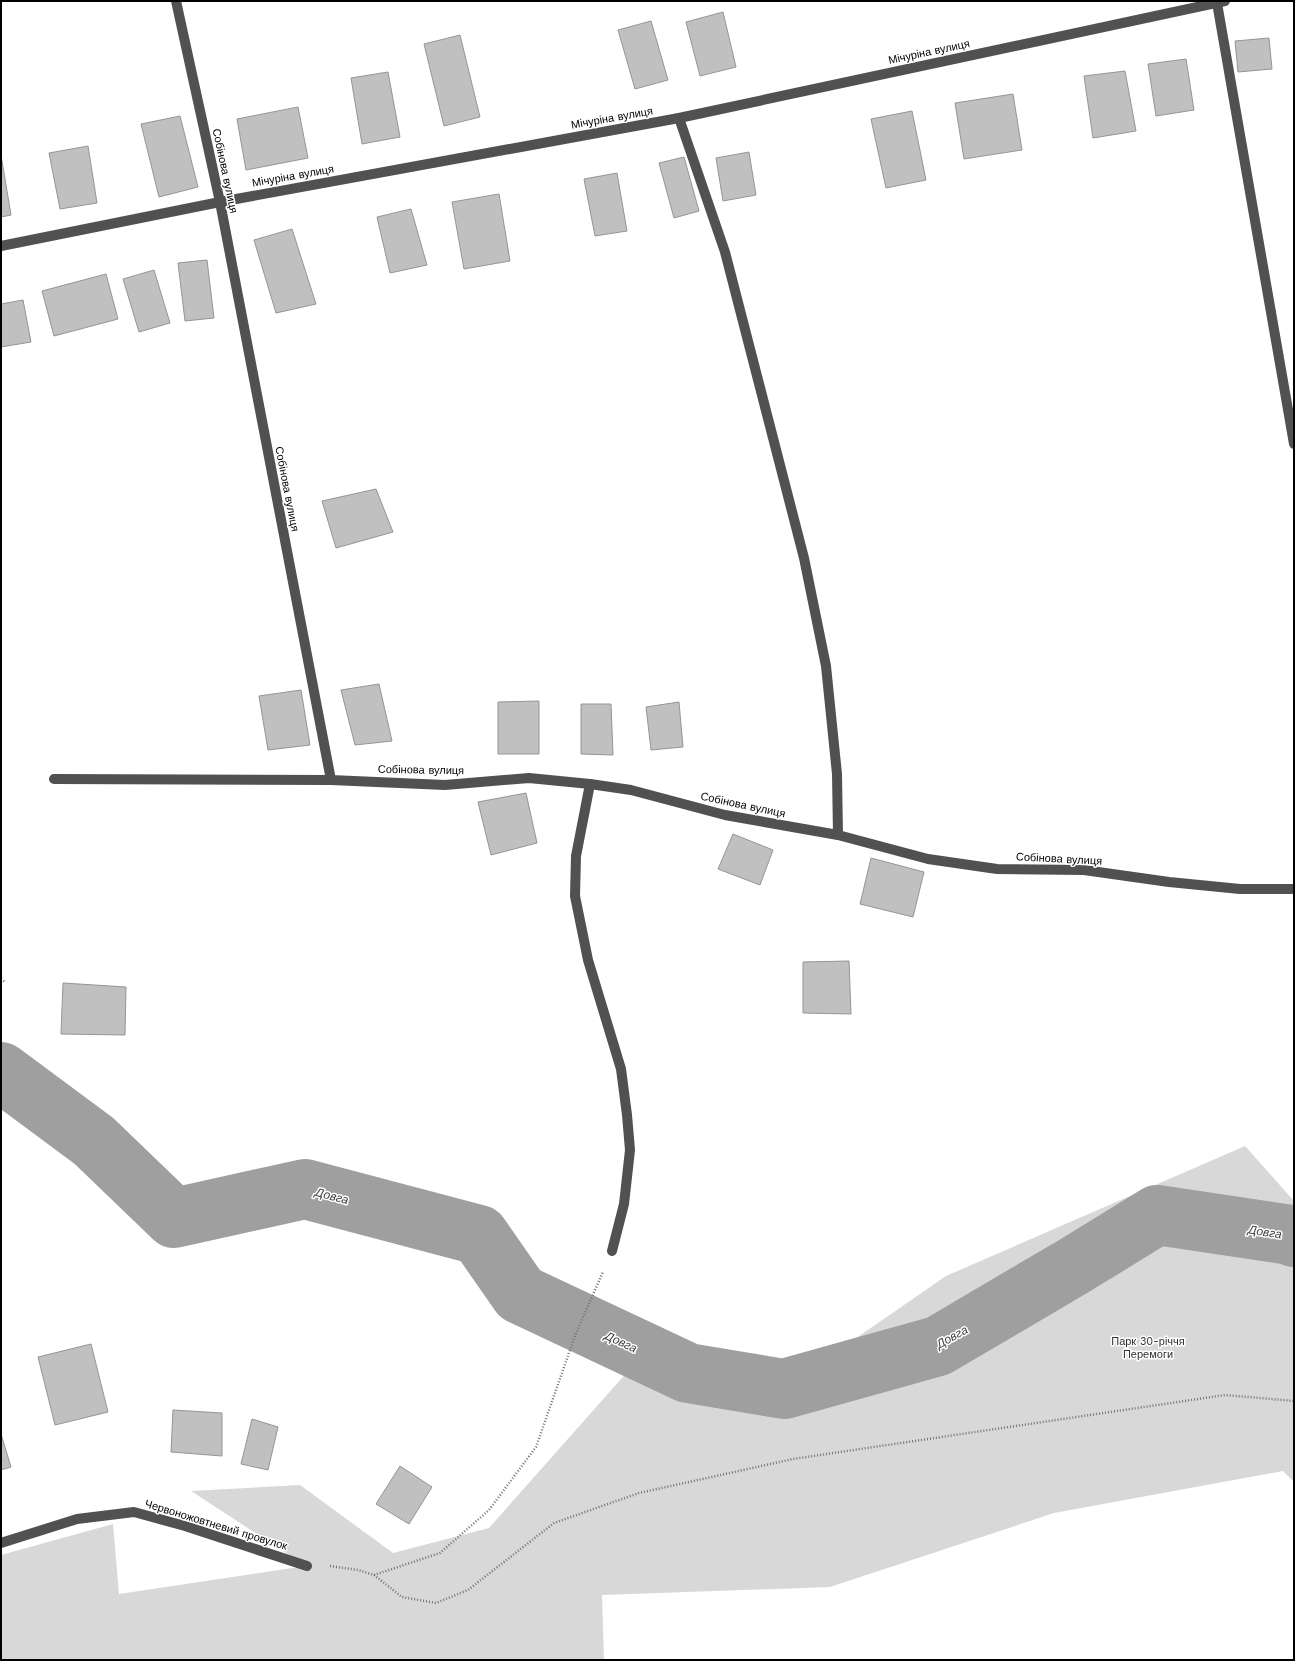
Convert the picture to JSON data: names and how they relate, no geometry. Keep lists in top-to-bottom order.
{
  "streets": {
    "street": ["Мічуріна вулиця", "Собінова вулиця", "Червоножовтневий провулок"]
  },
  "crossings": [
    ["Мічуріна вулиця", "Собінова вулиця"]
  ],
  "water": ["Довга"],
  "parks": ["Парк 30-річчя Перемоги"]
}
